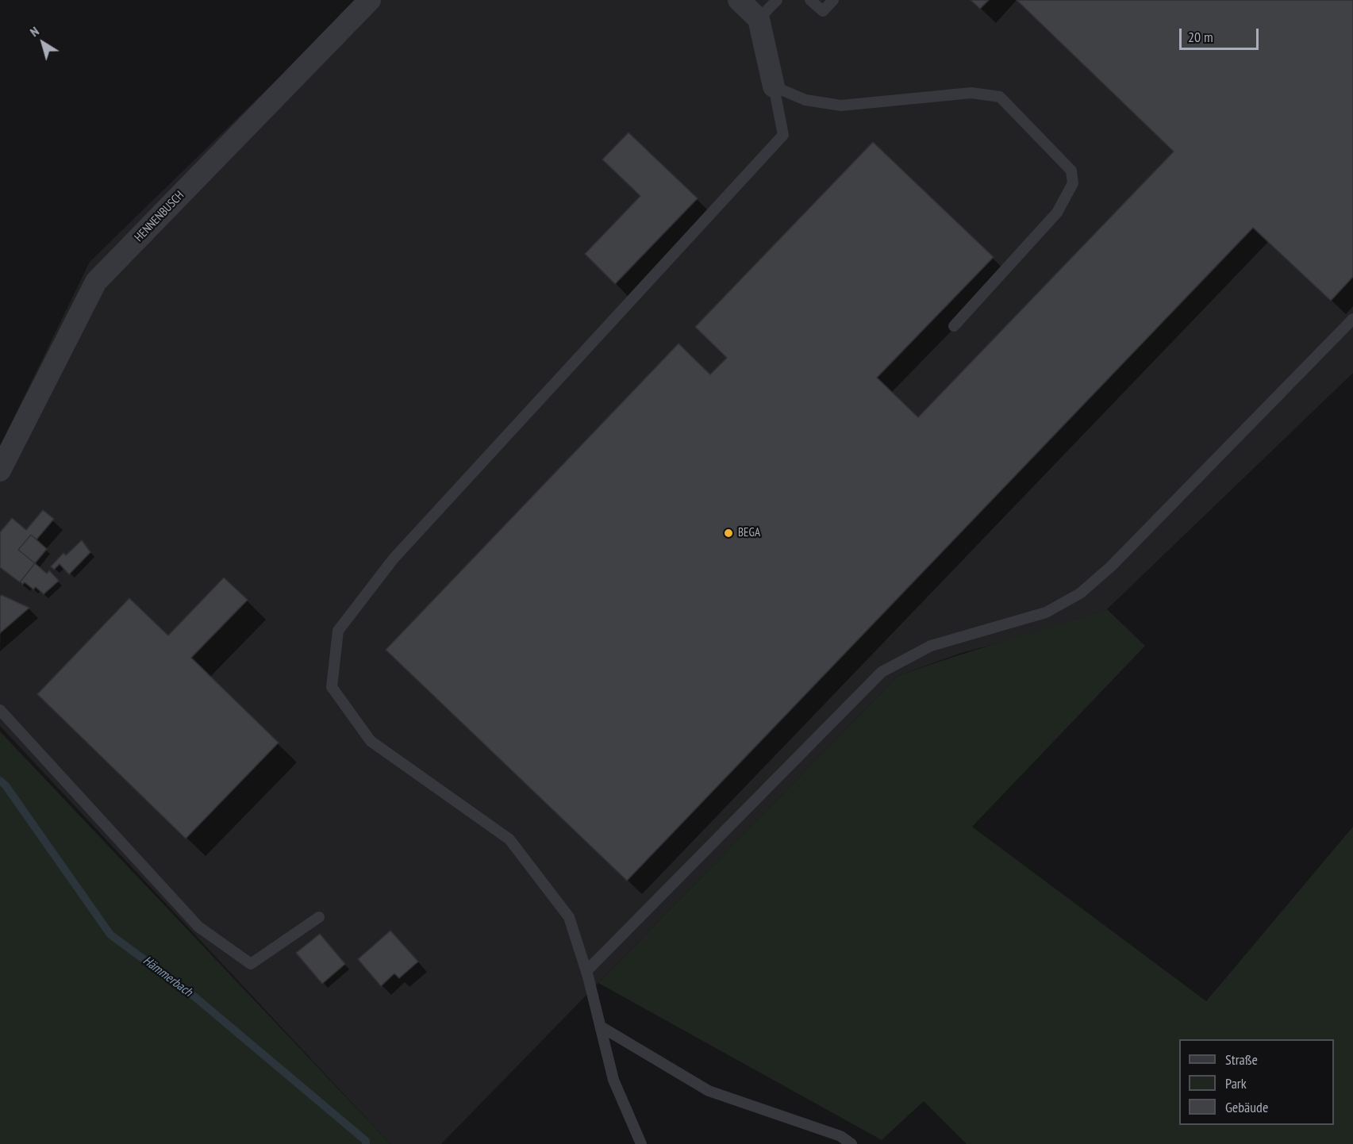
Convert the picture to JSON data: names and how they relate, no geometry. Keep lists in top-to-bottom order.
{
  "streets": {
    "street": ["HENNENBUSCH"]
  },
  "water": ["Hämmerbach"],
  "places": ["BEGA"],
  "legend": ["Straße", "Park", "Gebäude"],
  "scale_bar": "20 m",
  "north": "top left"
}
